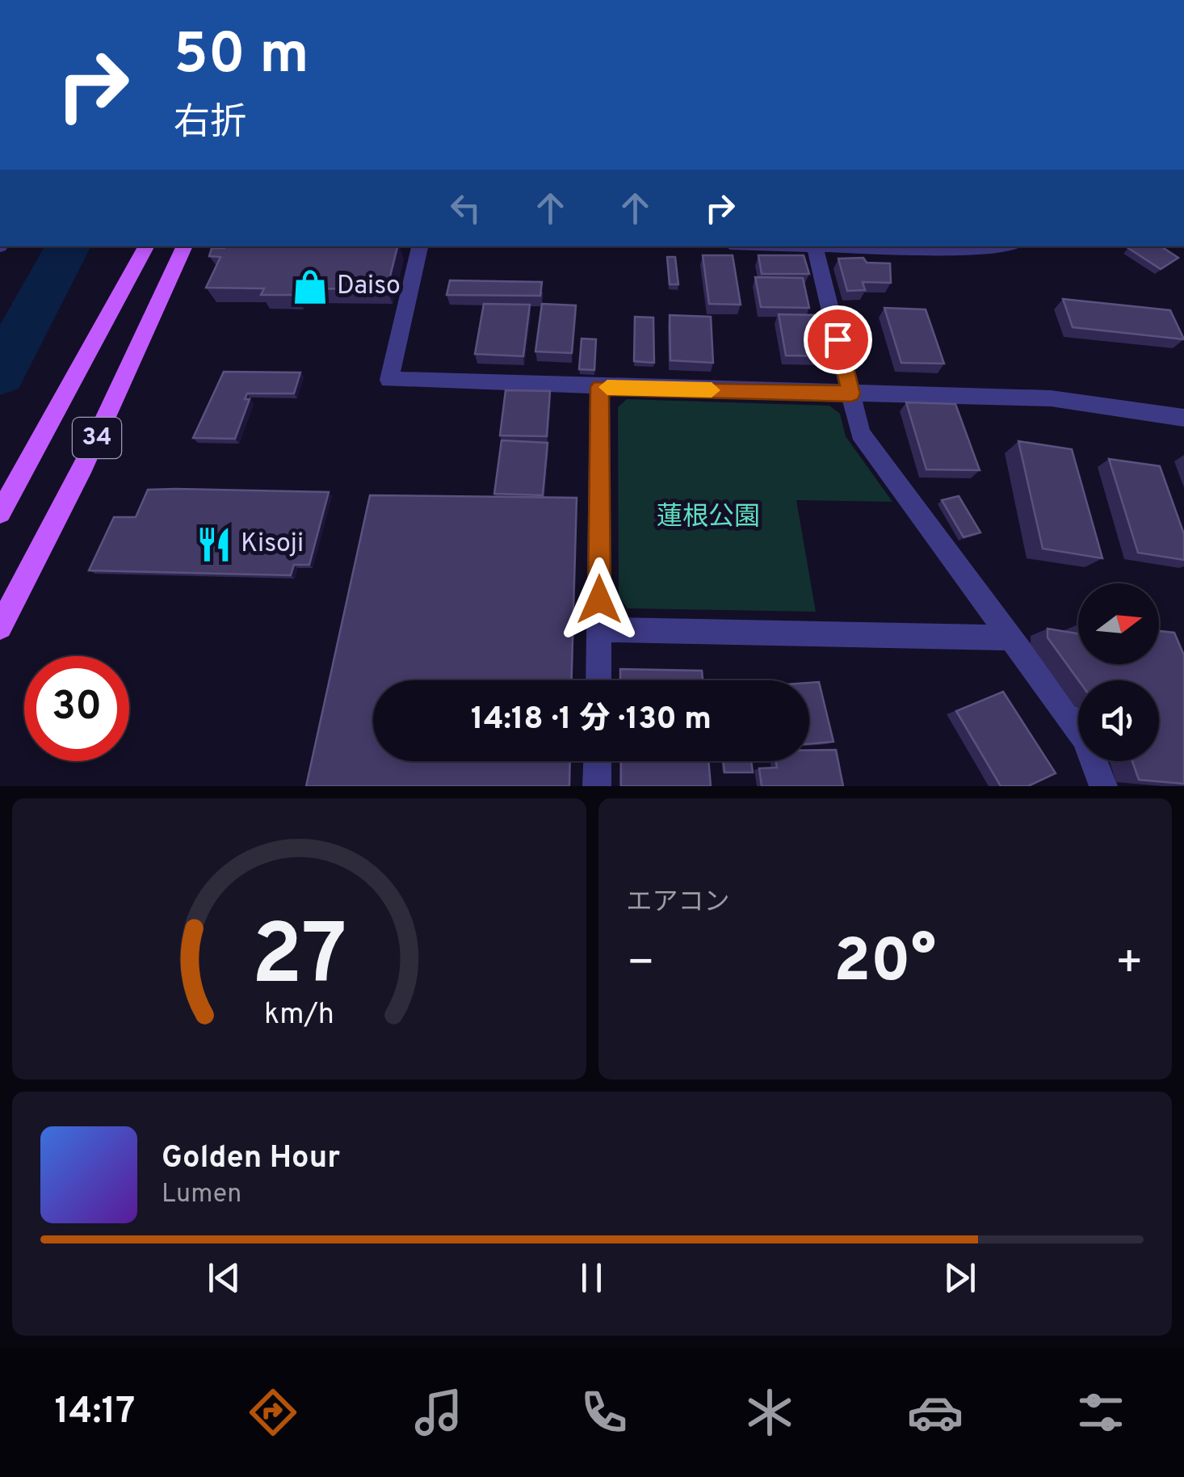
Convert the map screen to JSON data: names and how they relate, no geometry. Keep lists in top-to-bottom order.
{
  "streets": {
    "main road": ["34"]
  },
  "parks": ["蓮根公園"],
  "places": {
    "shop": ["Daiso"],
    "restaurant": ["Kisoji"]
  },
  "north": "right",
  "page": {
    "turn": ["50 m", "右折"],
    "limit": "30",
    "trip": "14:18 · 1 分 · 130 m",
    "tile": "エアコン",
    "heat": ["−", "20°", "+"],
    "song": ["Golden Hour", "Lumen"],
    "tabs": "14:17",
    "gauge": ["27", "km/h"]
  }
}
